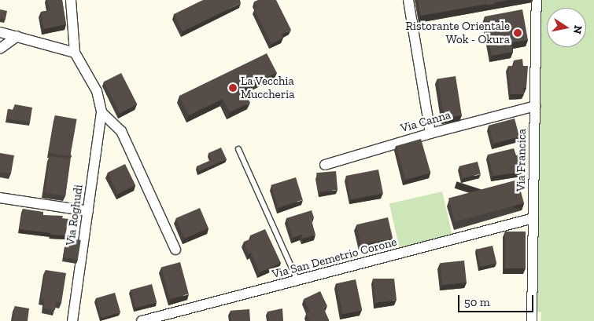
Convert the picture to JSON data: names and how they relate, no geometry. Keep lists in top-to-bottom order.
{
  "streets": {
    "street": [
      "Via Canna",
      "Via Francica",
      "Via Roghudi",
      "Via San Demetrio Corone"
    ]
  },
  "crossings": [
    ["Via Canna", "Via Francica"],
    ["Via Francica", "Via San Demetrio Corone"]
  ],
  "places": ["Ristorante Orientale Wok - Okura", "La Vecchia Muccheria"],
  "scale_bar": "50 m",
  "north": "right"
}
